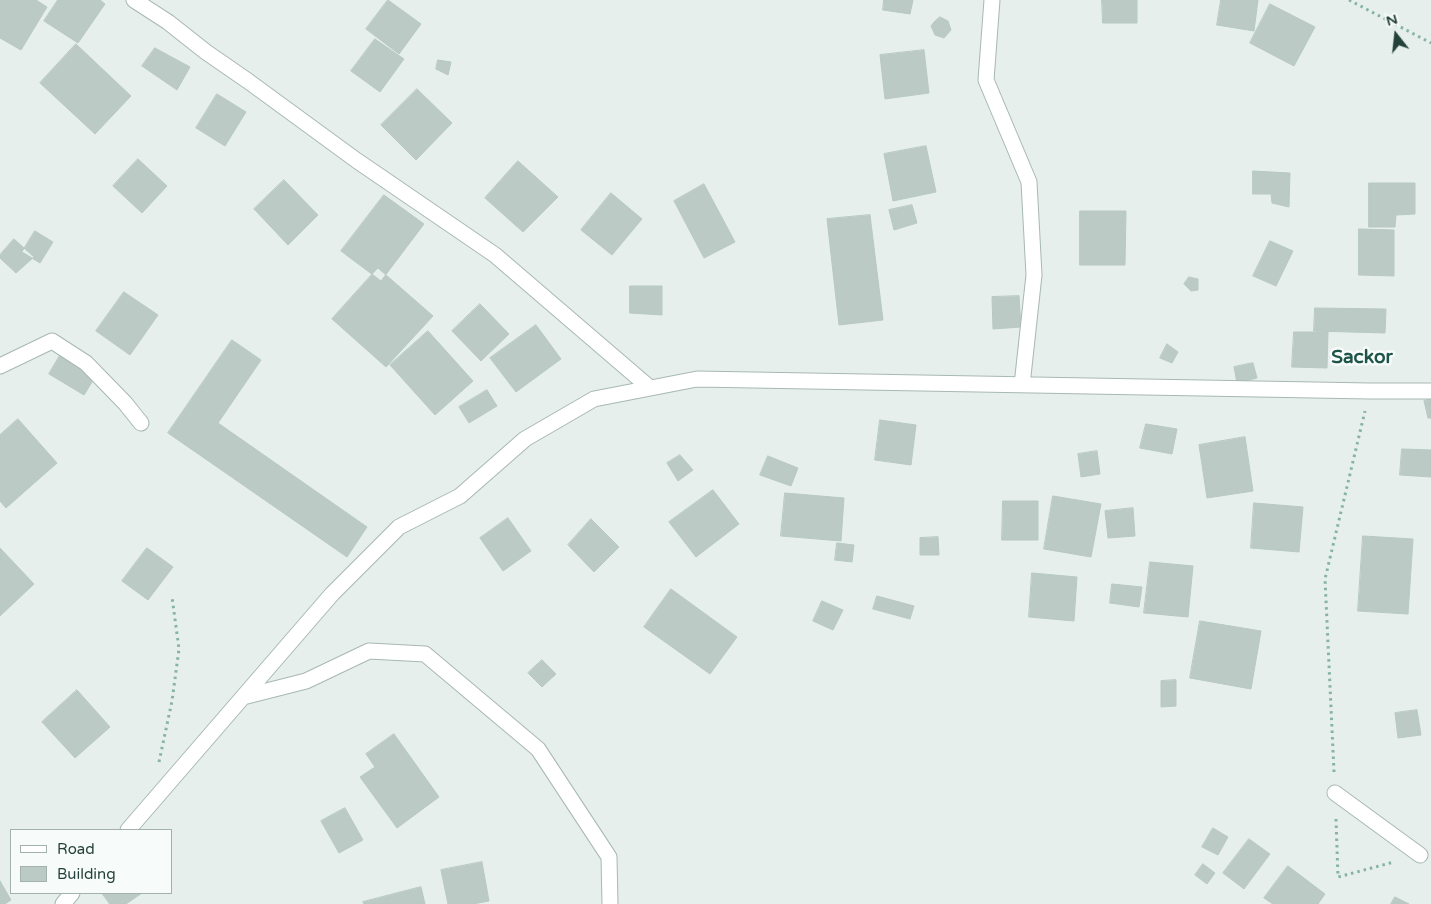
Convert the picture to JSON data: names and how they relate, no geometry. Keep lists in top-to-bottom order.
{
  "districts": ["Sackor"],
  "legend": ["Road", "Building"],
  "north": "top"
}
